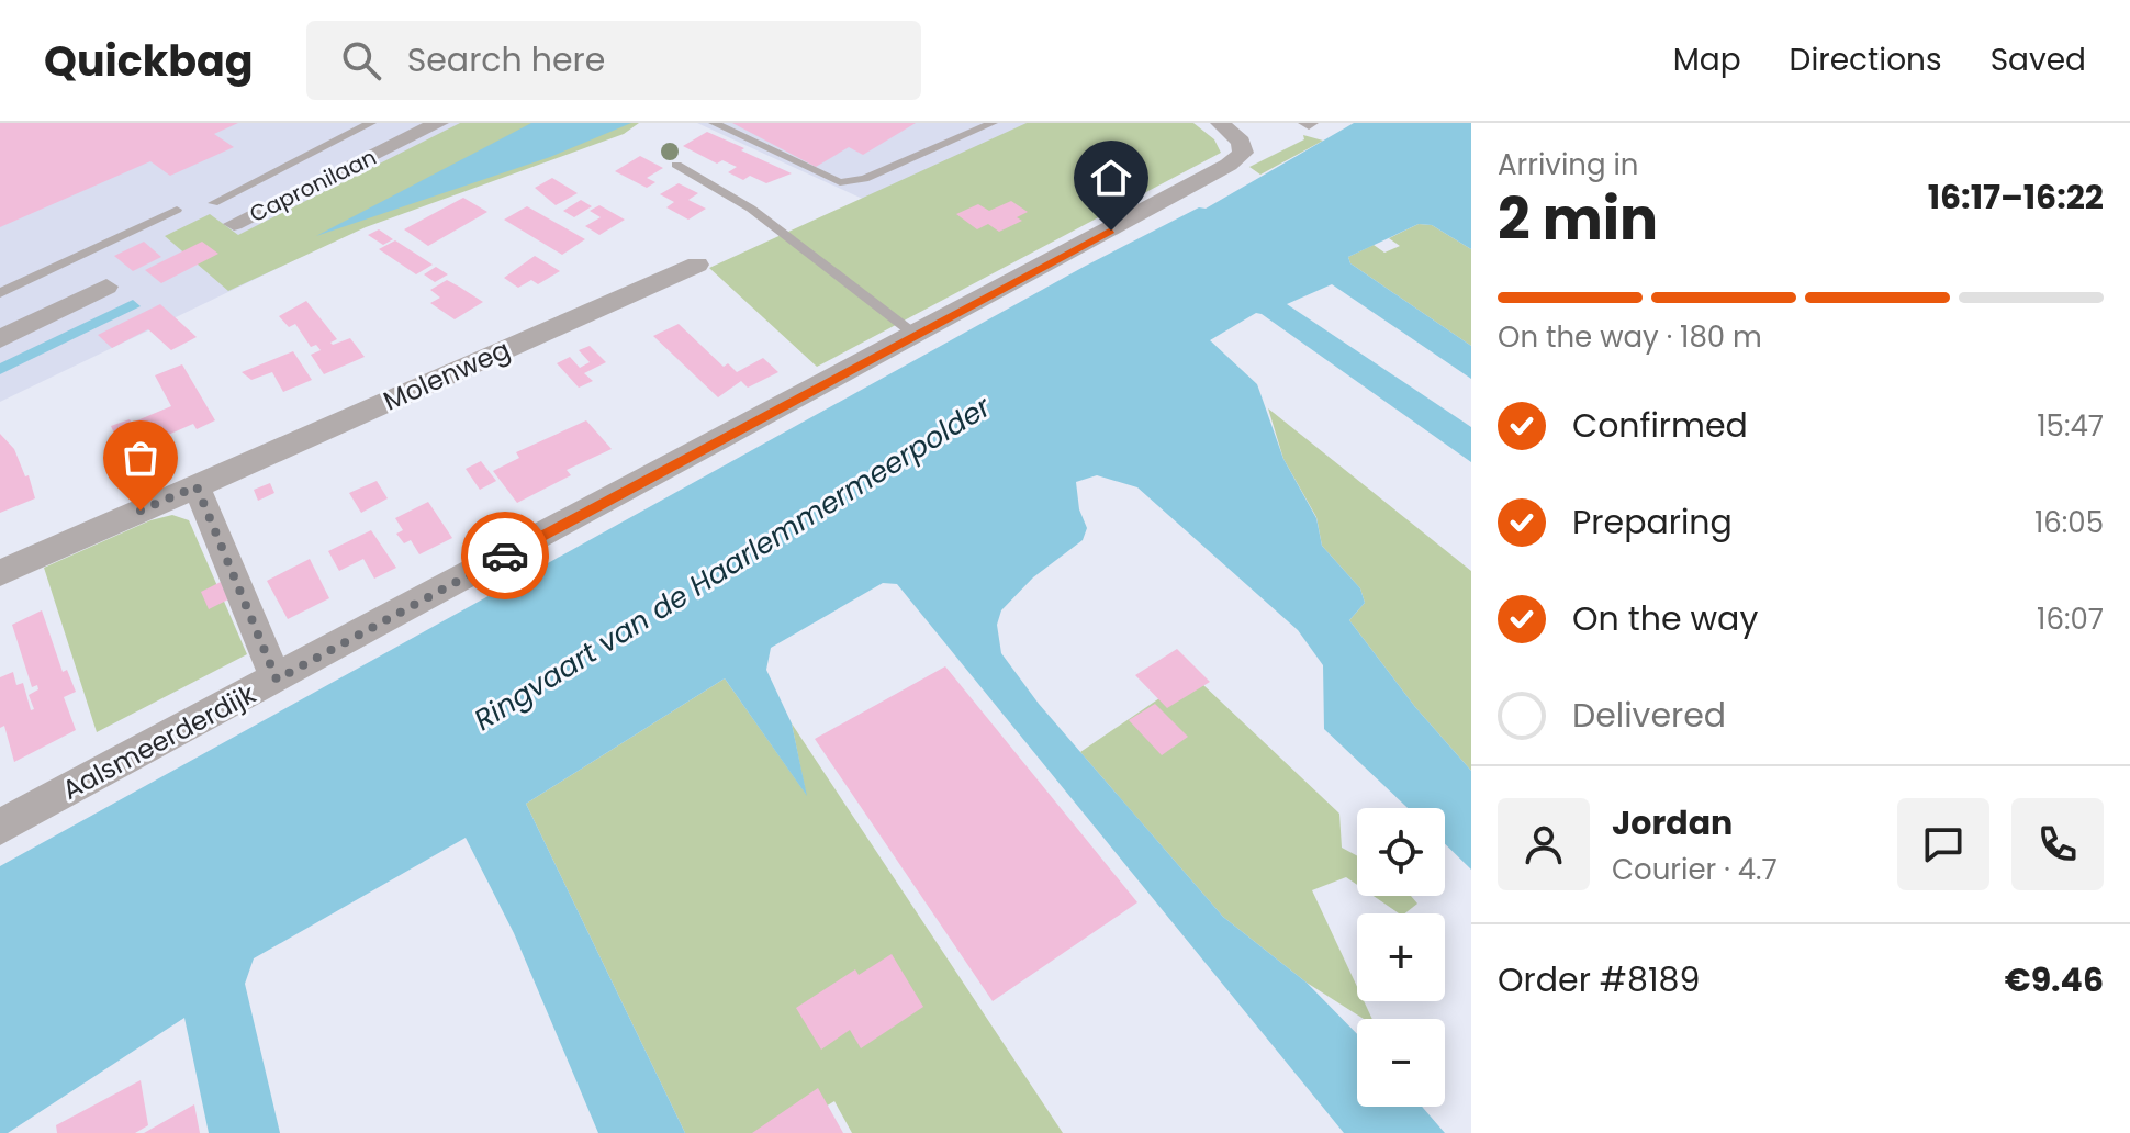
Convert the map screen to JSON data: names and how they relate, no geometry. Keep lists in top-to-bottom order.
{
  "streets": {
    "street": ["Capronilaan", "Molenweg", "Aalsmeerderdijk"]
  },
  "water": ["Ringvaart van de Haarlemmermeerpolder"],
  "page": {
    "header": "Quickbag",
    "search": "Search here",
    "nav": ["Map", "Directions", "Saved"],
    "heading": ["2 min", "Arriving in", "16:17–16:22"],
    "panel": [
      "Jordan",
      "Courier · 4.7",
      "Order #8189",
      "€9.46"
    ],
    "bar": "On the way · 180 m",
    "list": [
      ["Confirmed", "15:47"],
      ["Preparing", "16:05"],
      ["On the way", "16:07"],
      "Delivered"
    ],
    "map_buttons": ["+", "−"]
  }
}
